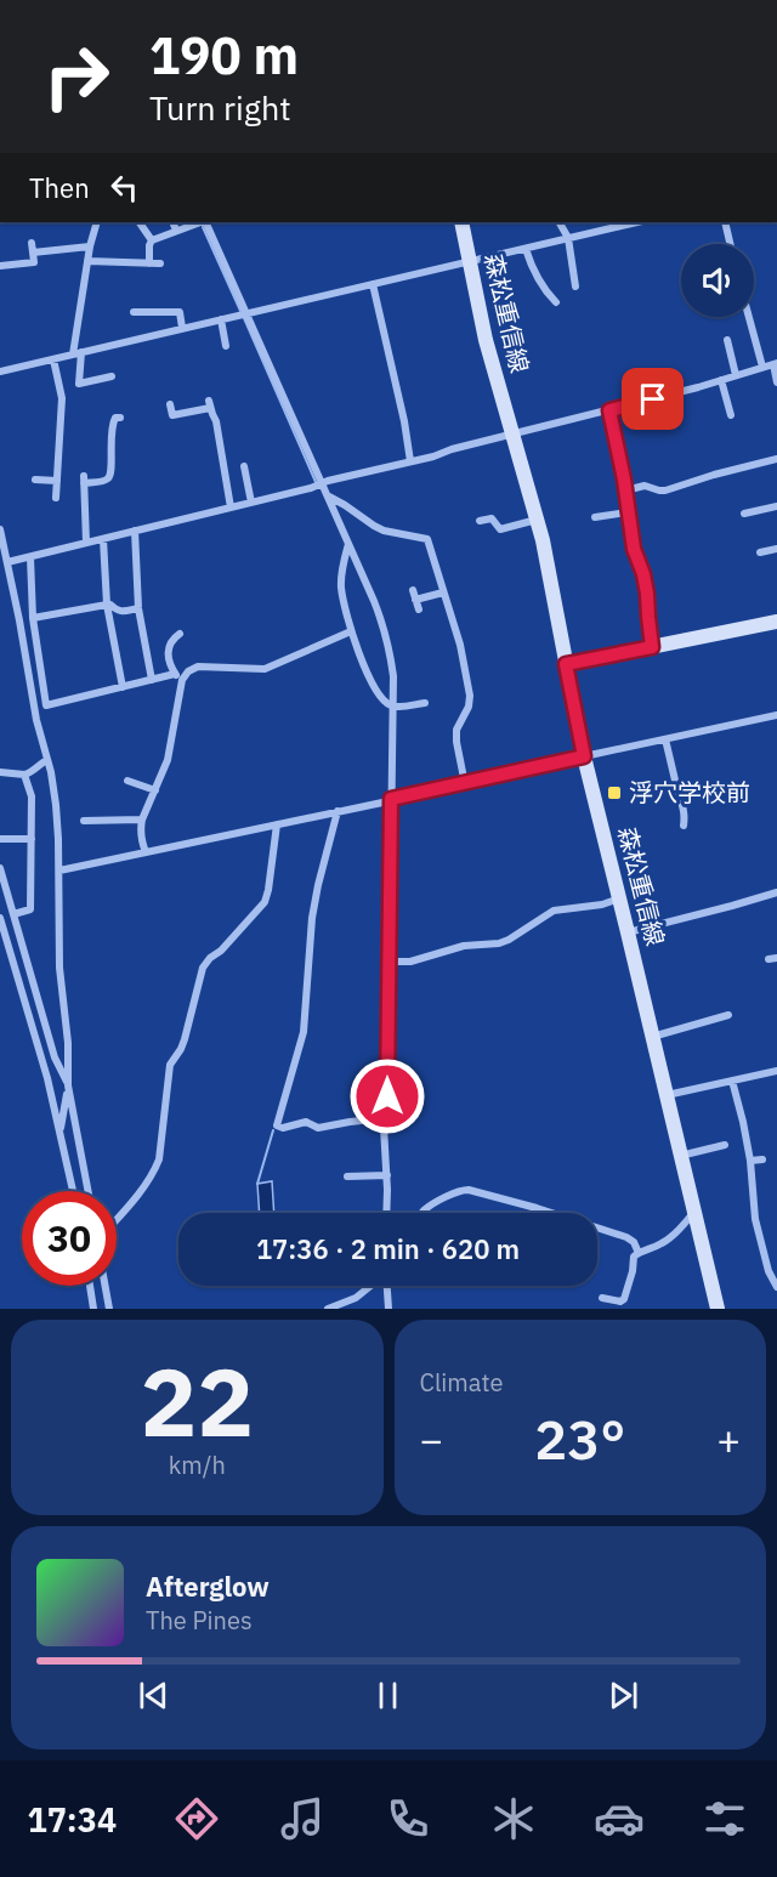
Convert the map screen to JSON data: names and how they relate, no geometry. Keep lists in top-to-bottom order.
{
  "streets": {
    "main road": ["森松重信線"]
  },
  "places": {
    "transit": ["浮穴学校前"]
  },
  "page": {
    "turn": ["190 m", "Turn right"],
    "then": "Then",
    "limit": "30",
    "trip": "17:36 · 2 min · 620 m",
    "tile": [
      ["22", "km/h"],
      "Climate"
    ],
    "heat": ["−", "23°", "+"],
    "song": ["Afterglow", "The Pines"],
    "tabs": "17:34"
  }
}
